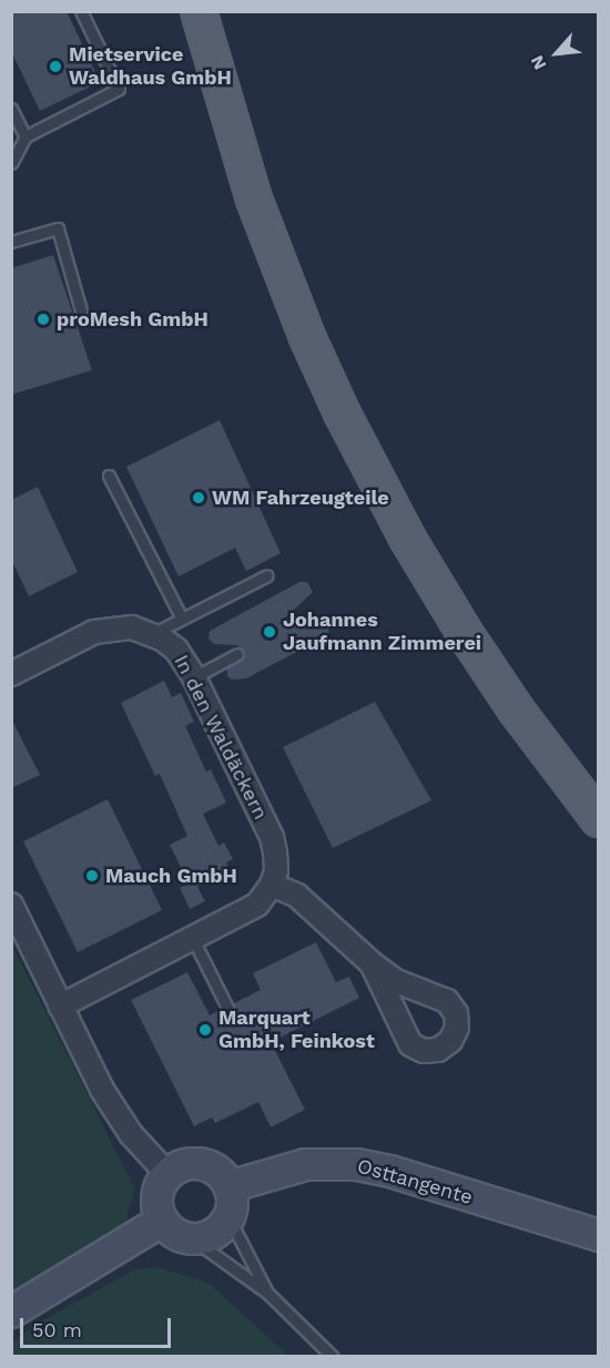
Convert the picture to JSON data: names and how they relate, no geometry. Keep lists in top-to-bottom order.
{
  "streets": {
    "main road": ["Osttangente"],
    "street": ["In den Waldäckern"]
  },
  "places": [
    "Mietservice Waldhaus GmbH",
    "proMesh GmbH",
    "WM Fahrzeugteile",
    "Johannes Jaufmann Zimmerei",
    "Mauch GmbH",
    "Marquart GmbH, Feinkost"
  ],
  "scale_bar": "50 m",
  "north": "bottom left"
}
